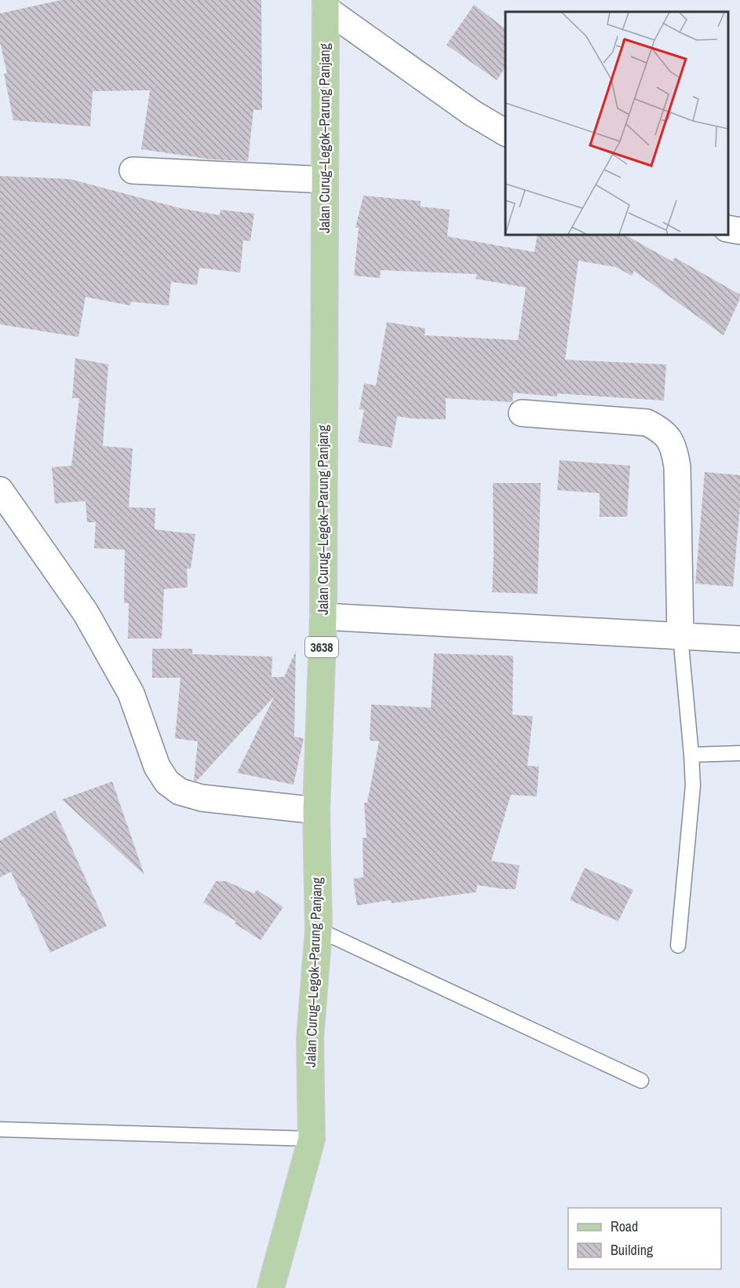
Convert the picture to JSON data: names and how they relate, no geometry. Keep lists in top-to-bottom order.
{
  "streets": {
    "main road": ["Jalan Curug–Legok–Parung Panjang", "3638"]
  },
  "legend": ["Road", "Building"]
}
